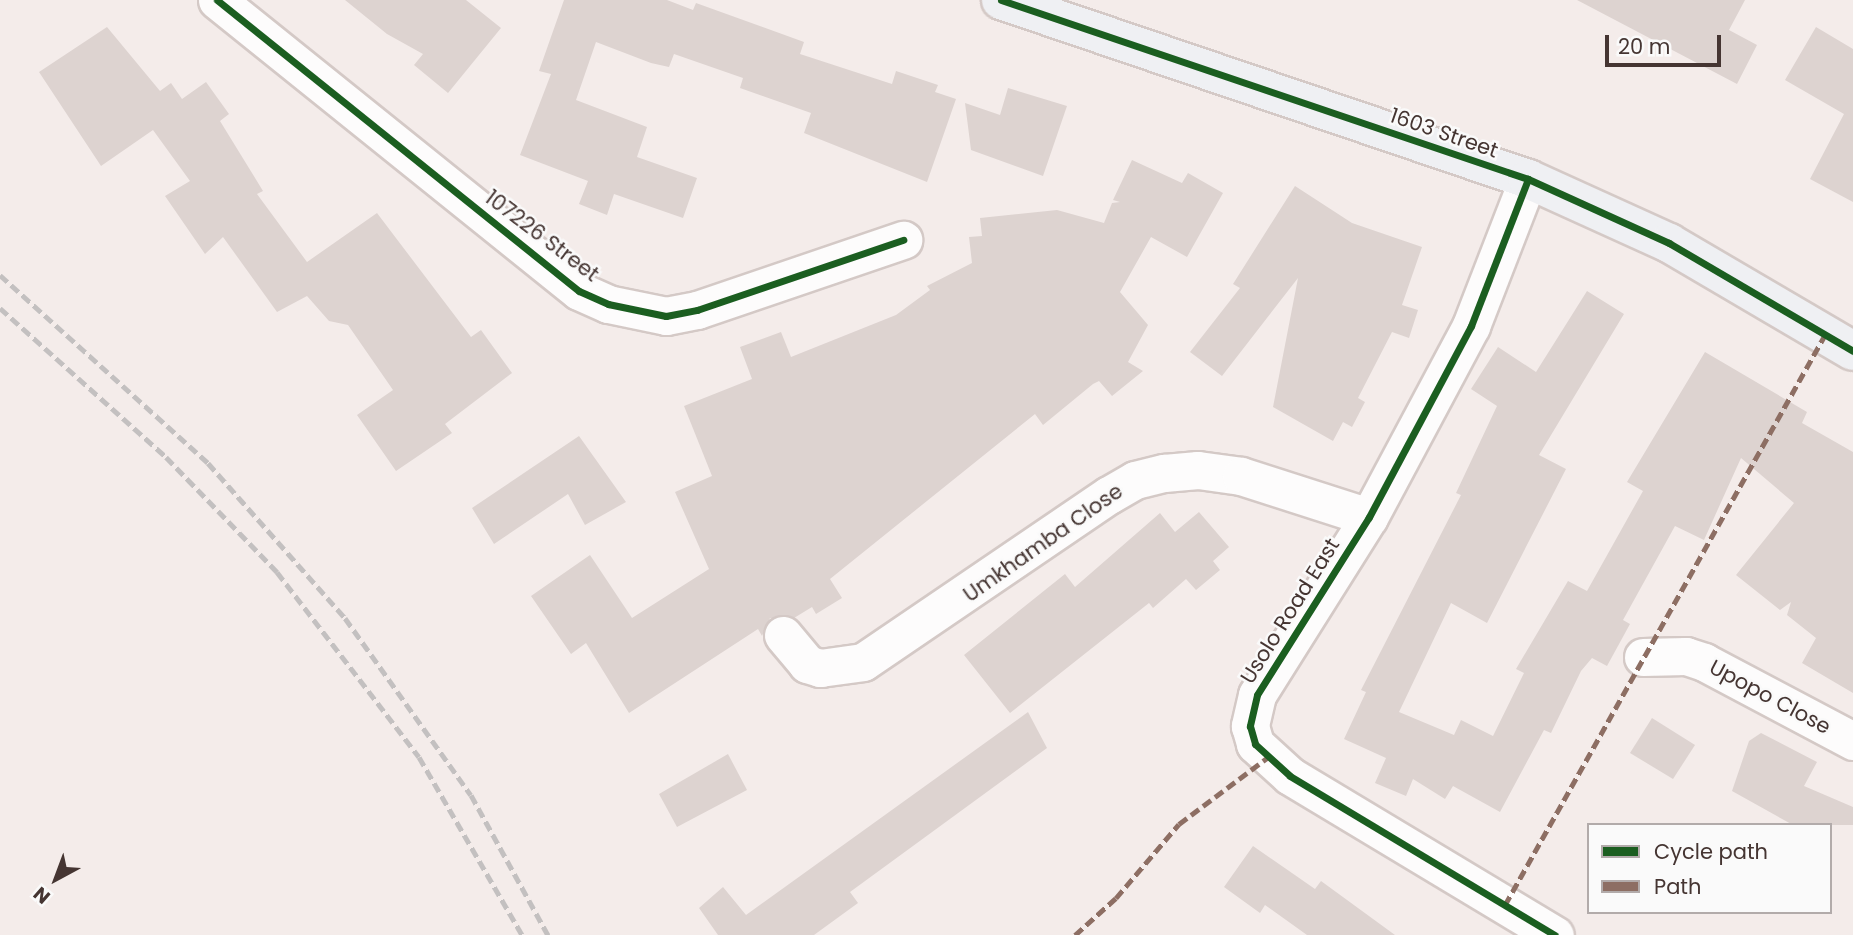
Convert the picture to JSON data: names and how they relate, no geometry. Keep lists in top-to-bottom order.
{
  "streets": {
    "street": [
      "1603 Street",
      "107226 Street",
      "Umkhamba Close",
      "Usolo Road East",
      "Upopo Close"
    ]
  },
  "crossings": [
    ["1603 Street", "Usolo Road East"],
    ["Umkhamba Close", "Usolo Road East"]
  ],
  "legend": ["Cycle path", "Path"],
  "scale_bar": "20 m",
  "north": "bottom left"
}
